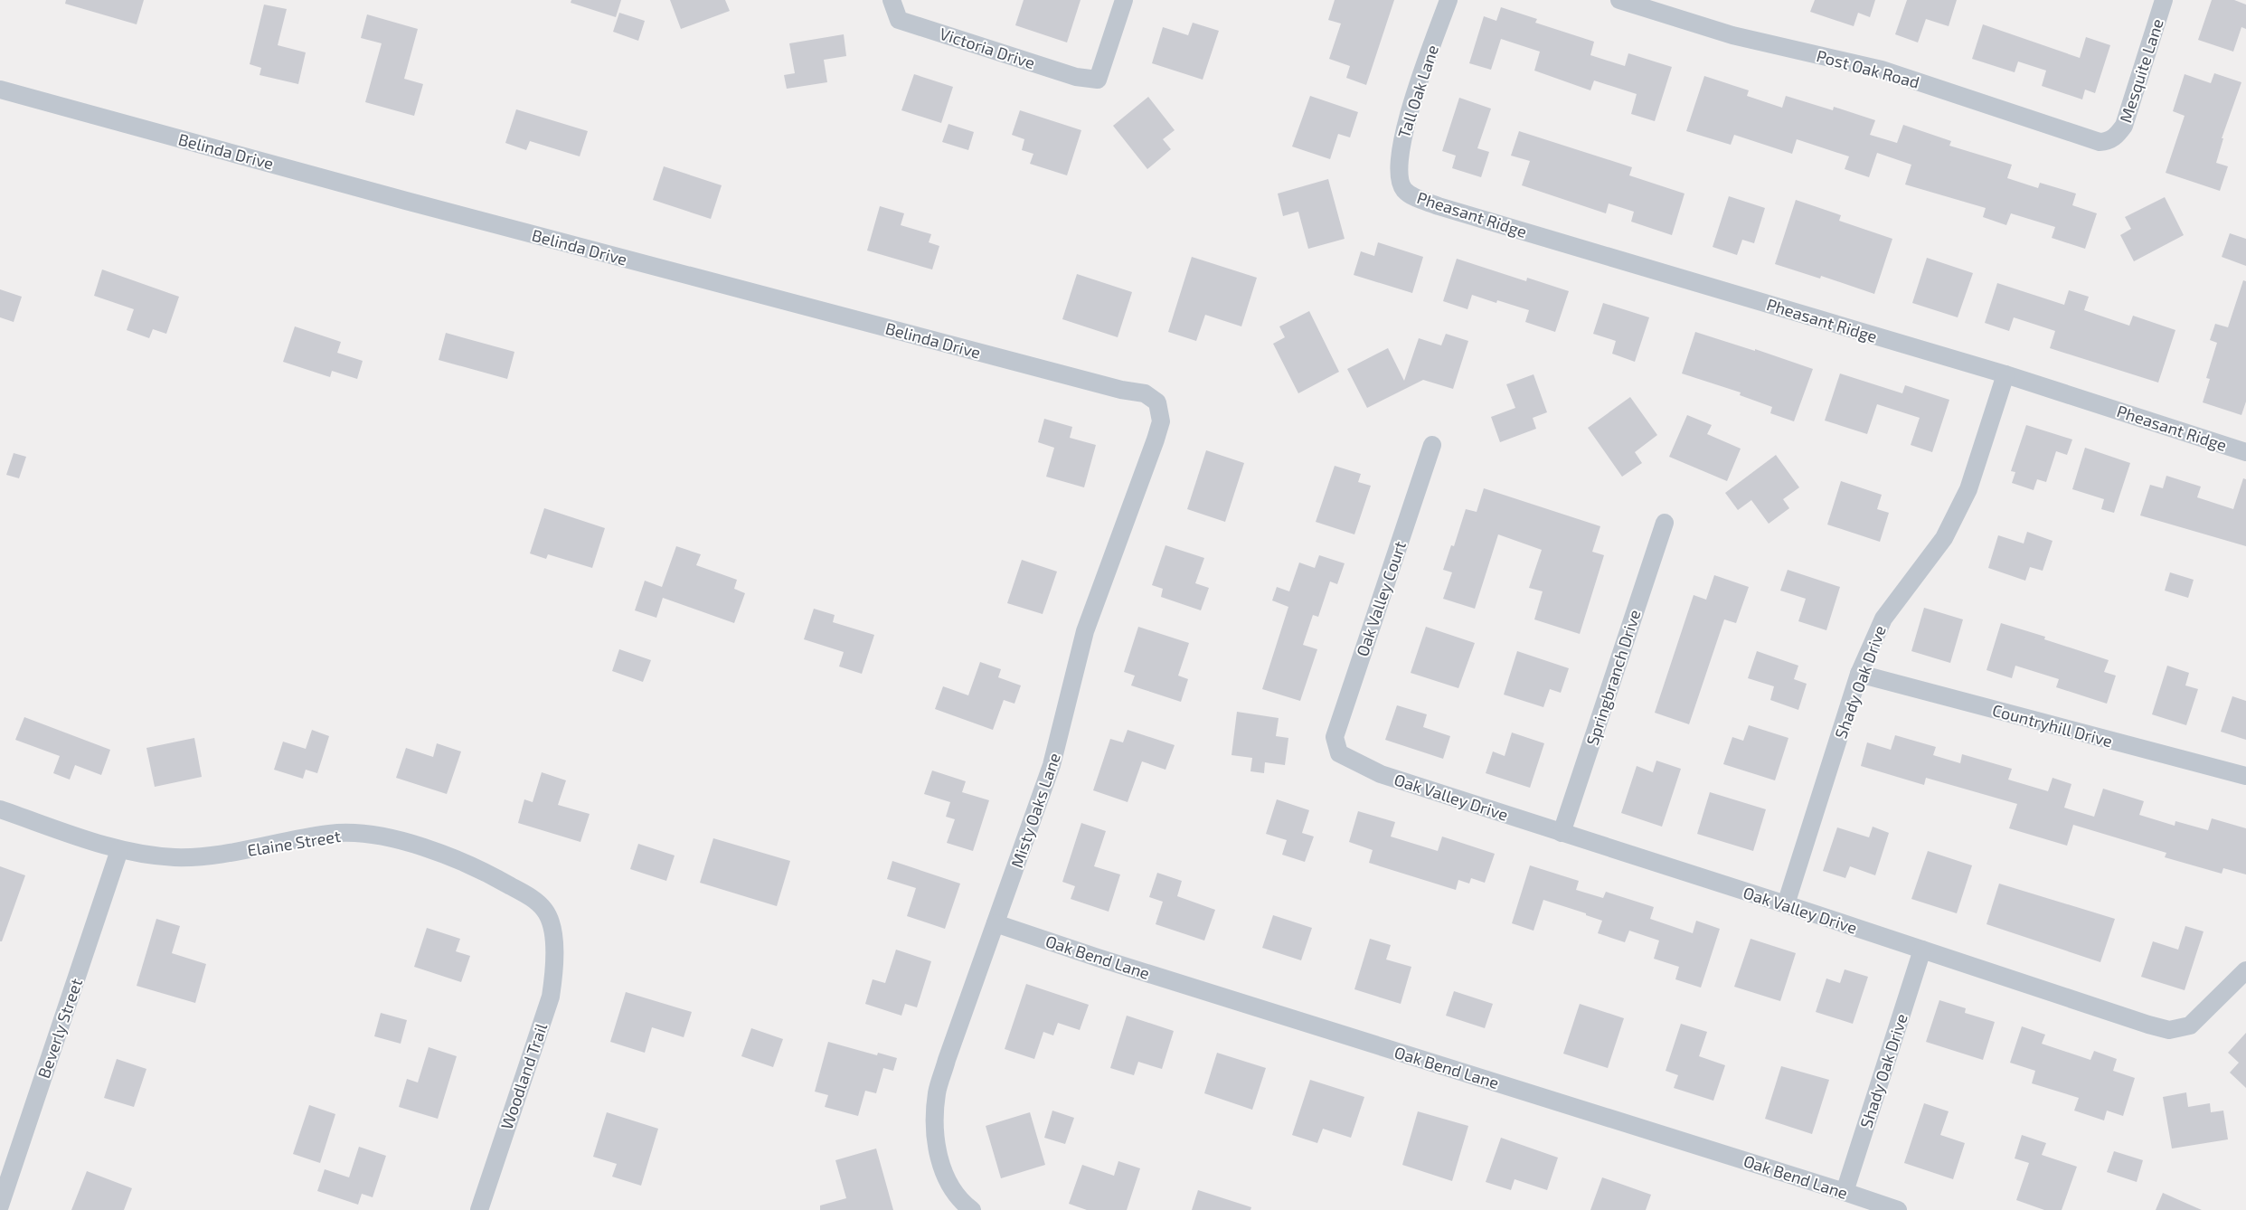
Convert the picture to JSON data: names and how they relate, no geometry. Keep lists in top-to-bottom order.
{
  "streets": {
    "street": [
      "Victoria Drive",
      "Post Oak Road",
      "Mesquite Lane",
      "Tall Oak Lane",
      "Belinda Drive",
      "Pheasant Ridge",
      "Oak Valley Court",
      "Springbranch Drive",
      "Shady Oak Drive",
      "Countryhill Drive",
      "Oak Valley Drive",
      "Misty Oaks Lane",
      "Elaine Street",
      "Oak Bend Lane",
      "Beverly Street",
      "Woodland Trail"
    ]
  },
  "crossings": [
    ["Post Oak Road", "Mesquite Lane"],
    ["Tall Oak Lane", "Pheasant Ridge"],
    ["Belinda Drive", "Misty Oaks Lane"],
    ["Pheasant Ridge", "Shady Oak Drive"],
    ["Oak Valley Court", "Oak Valley Drive"],
    ["Springbranch Drive", "Oak Valley Drive"],
    ["Shady Oak Drive", "Countryhill Drive"],
    ["Shady Oak Drive", "Oak Valley Drive"],
    ["Shady Oak Drive", "Oak Bend Lane"],
    ["Misty Oaks Lane", "Oak Bend Lane"],
    ["Elaine Street", "Beverly Street"],
    ["Elaine Street", "Woodland Trail"]
  ]
}
